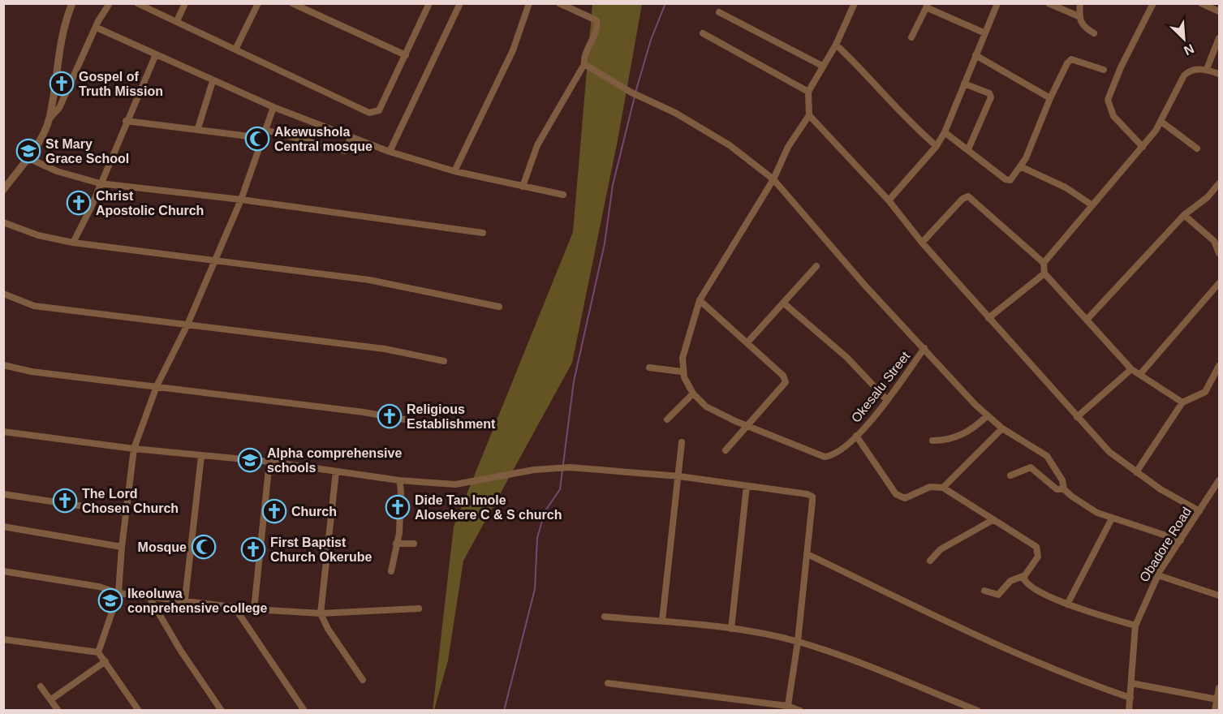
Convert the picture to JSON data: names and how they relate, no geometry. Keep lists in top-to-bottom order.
{
  "streets": {
    "street": ["Okesalu Street", "Obadore Road"]
  },
  "places": {
    "church": [
      "Gospel of Truth Mission",
      "Christ Apostolic Church",
      "Religious Establishment",
      "The Lord Chosen Church",
      "Dide Tan Imole Alosekere C & S church",
      "Church",
      "First Baptist Church Okerube"
    ],
    "mosque": ["Akewushola Central mosque", "Mosque"],
    "school or university": ["St Mary Grace School", "Alpha comprehensive schools", "Ikeoluwa conprehensive college"]
  },
  "north": "bottom right"
}
